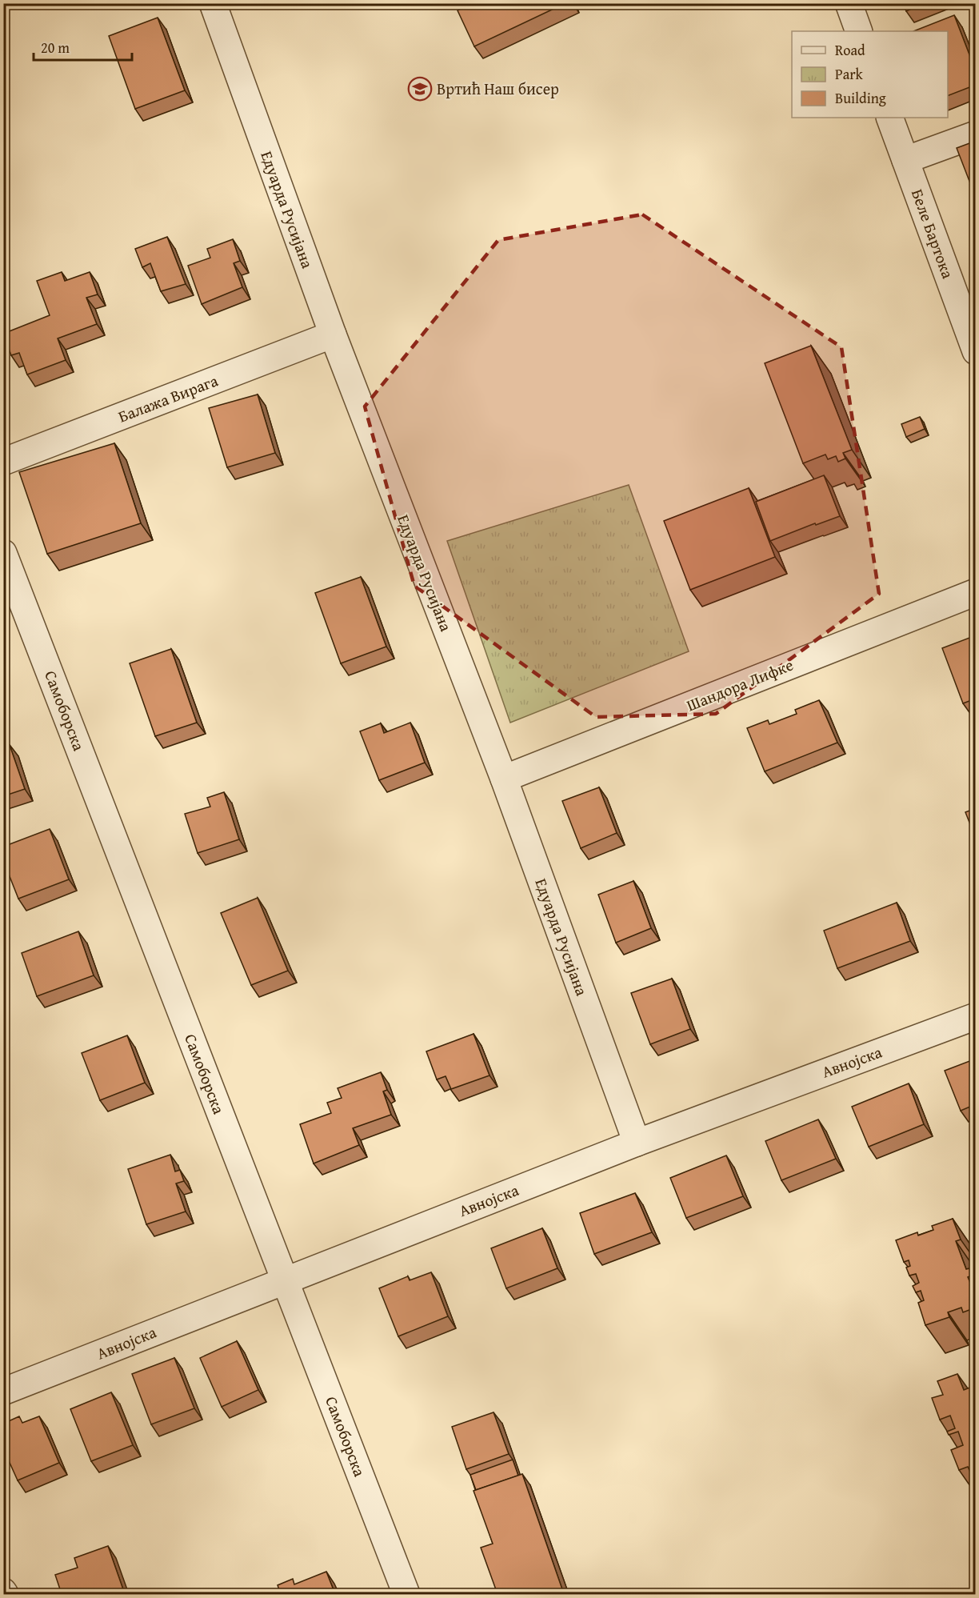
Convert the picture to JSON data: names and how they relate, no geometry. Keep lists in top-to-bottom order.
{
  "streets": {
    "street": [
      "Едуарда Русијана",
      "Беле Бартока",
      "Балажа Вирага",
      "Шандора Лифке",
      "Самоборска",
      "Авнојска"
    ]
  },
  "crossings": [
    ["Едуарда Русијана", "Балажа Вирага"],
    ["Едуарда Русијана", "Шандора Лифке"],
    ["Едуарда Русијана", "Авнојска"],
    ["Самоборска", "Авнојска"]
  ],
  "places": {
    "school or university": ["Вртић Наш бисер"]
  },
  "legend": ["Road", "Park", "Building"],
  "scale_bar": "20 m"
}
